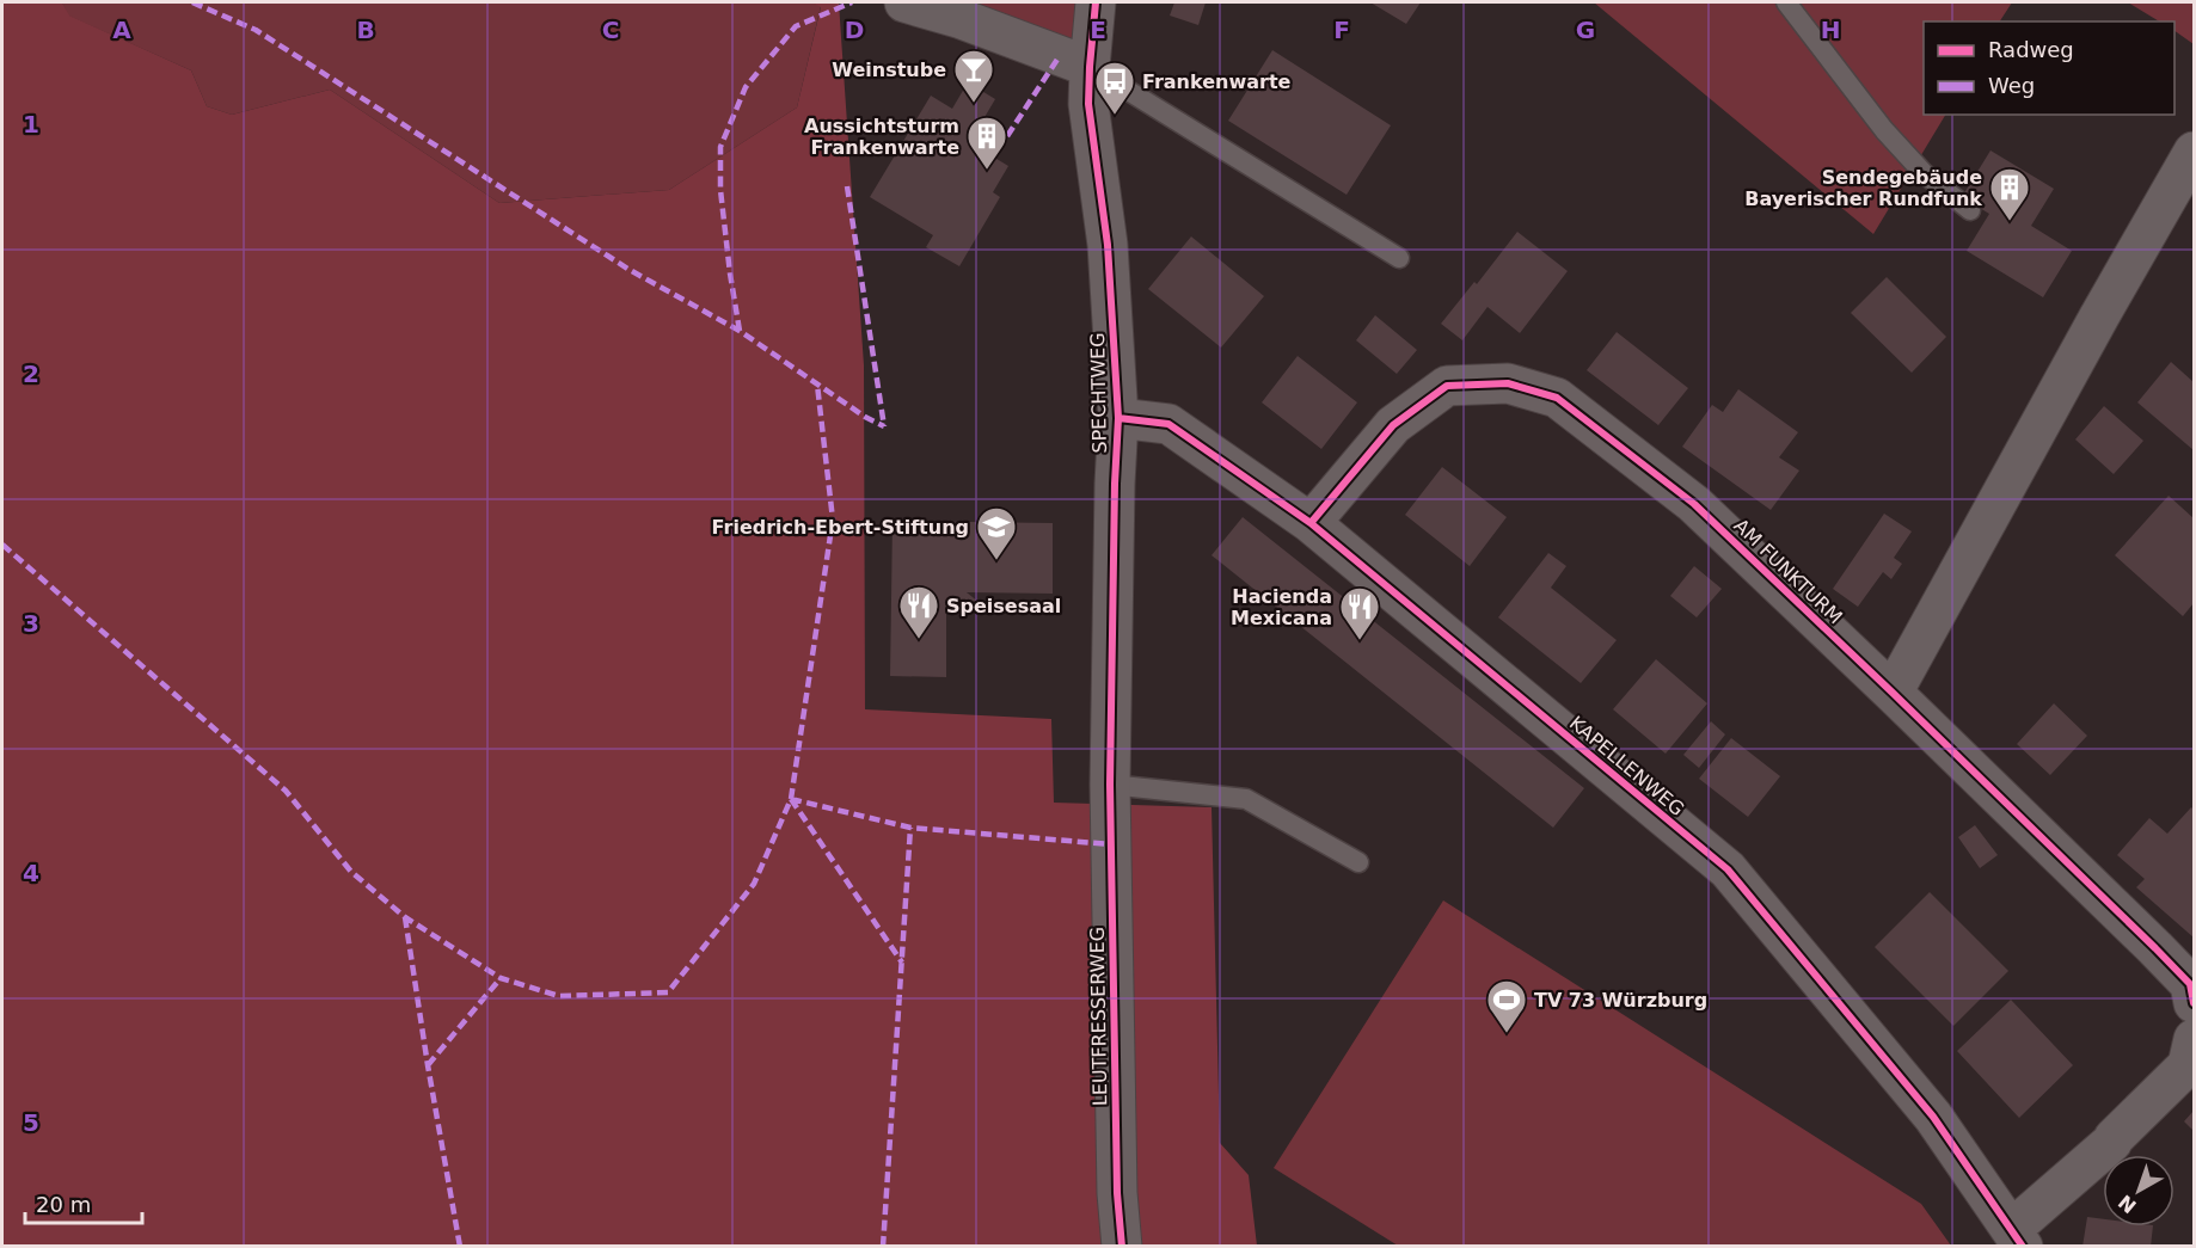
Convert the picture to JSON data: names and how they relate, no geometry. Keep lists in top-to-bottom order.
{
  "streets": {
    "street": [
      "SPECHTWEG",
      "AM FUNKTURM",
      "KAPELLENWEG",
      "LEUTFRESSERWEG"
    ]
  },
  "crossings": [
    ["SPECHTWEG", "KAPELLENWEG"],
    ["SPECHTWEG", "LEUTFRESSERWEG"],
    ["AM FUNKTURM", "KAPELLENWEG"]
  ],
  "places": {
    "bar": ["Weinstube"],
    "bus stop": ["Frankenwarte"],
    "building": ["Aussichtsturm Frankenwarte", "Sendegebäude Bayerischer Rundfunk"],
    "school or university": ["Friedrich-Ebert-Stiftung"],
    "restaurant": ["Speisesaal", "Hacienda Mexicana"],
    "sports": ["TV 73 Würzburg"]
  },
  "legend": ["Radweg", "Weg"],
  "scale_bar": "20 m",
  "north": "bottom left",
  "grid": {
    "columns": [
      "A",
      "B",
      "C",
      "D",
      "E",
      "F",
      "G",
      "H"
    ],
    "rows": [
      "1",
      "2",
      "3",
      "4",
      "5"
    ]
  }
}
